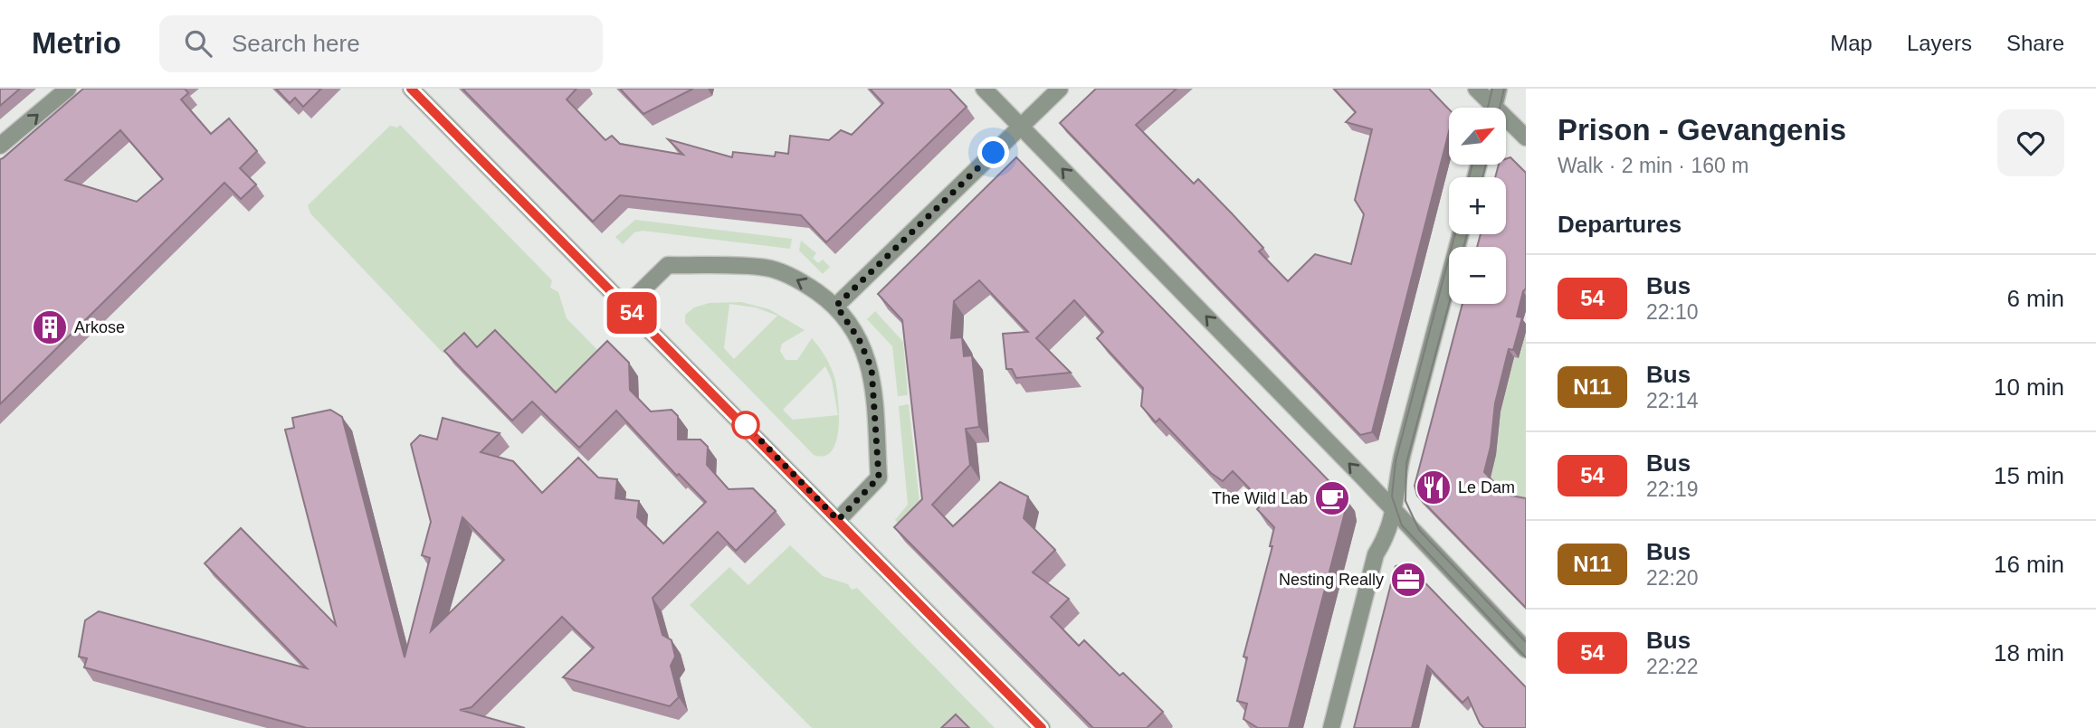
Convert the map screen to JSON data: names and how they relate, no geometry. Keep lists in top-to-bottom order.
{
  "places": {
    "building": ["Arkose"],
    "restaurant": ["Le Dam"],
    "cafe": ["The Wild Lab"],
    "office": ["Nesting Really"]
  },
  "lines": ["bus line 54"],
  "north": "top right",
  "page": {
    "header": "Metrio",
    "search": "Search here",
    "nav": ["Map", "Layers", "Share"],
    "on_map": "54",
    "heading": [
      ["Prison - Gevangenis", "Walk · 2 min · 160 m"],
      "Departures"
    ],
    "map_buttons": ["+", "−"],
    "list": [
      {
        "mark": "54",
        "name": "Bus",
        "note": "22:10",
        "value": "6 min"
      },
      {
        "mark": "N11",
        "name": "Bus",
        "note": "22:14",
        "value": "10 min"
      },
      {
        "mark": "54",
        "name": "Bus",
        "note": "22:19",
        "value": "15 min"
      },
      {
        "mark": "N11",
        "name": "Bus",
        "note": "22:20",
        "value": "16 min"
      },
      {
        "mark": "54",
        "name": "Bus",
        "note": "22:22",
        "value": "18 min"
      }
    ]
  }
}
